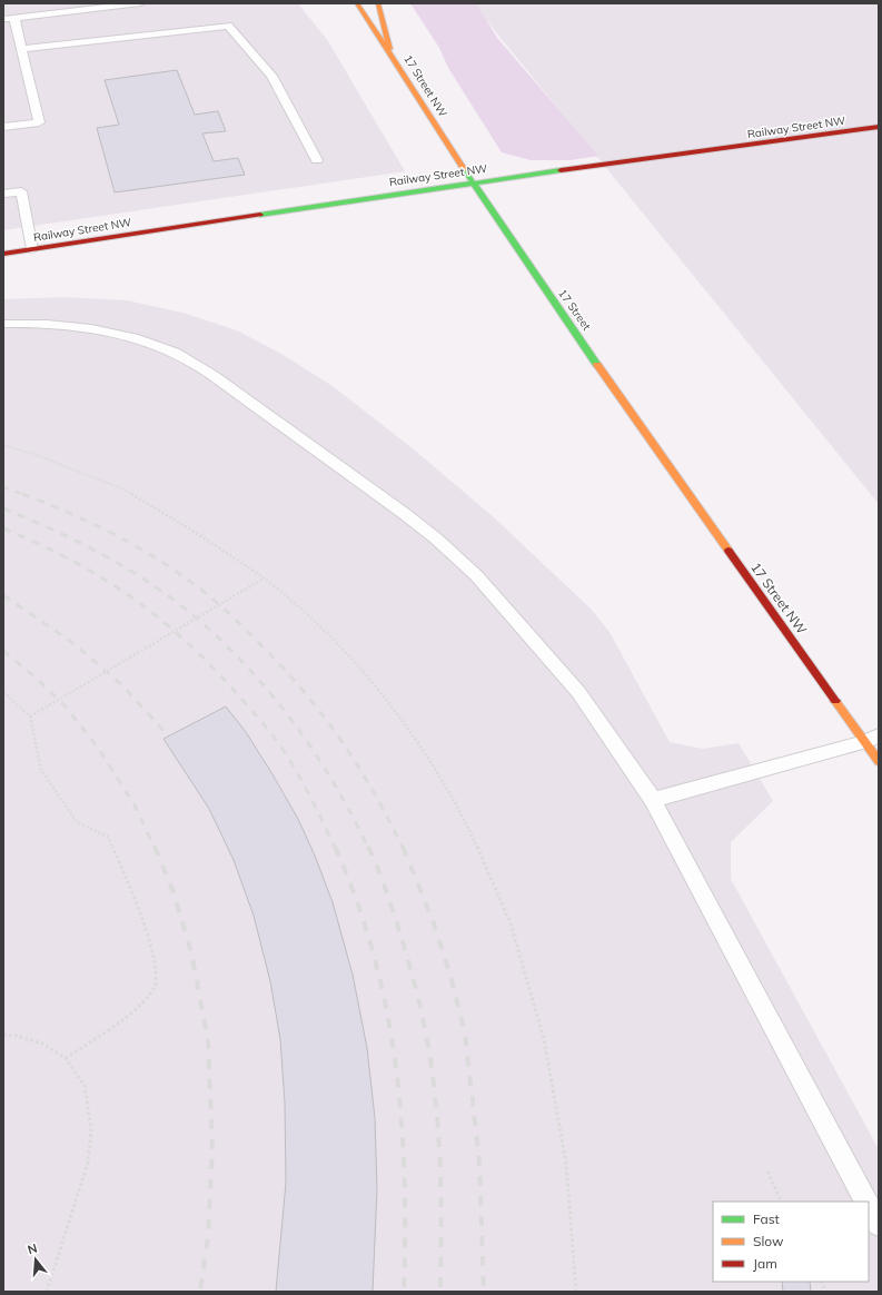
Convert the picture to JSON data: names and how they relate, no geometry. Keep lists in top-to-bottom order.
{
  "streets": {
    "main road": ["17 Street NW", "Railway Street NW", "17 Street"]
  },
  "crossings": [
    ["17 Street NW", "Railway Street NW"],
    ["17 Street NW", "17 Street"],
    ["Railway Street NW", "17 Street"]
  ],
  "legend": ["Fast", "Slow", "Jam"],
  "north": "top"
}
